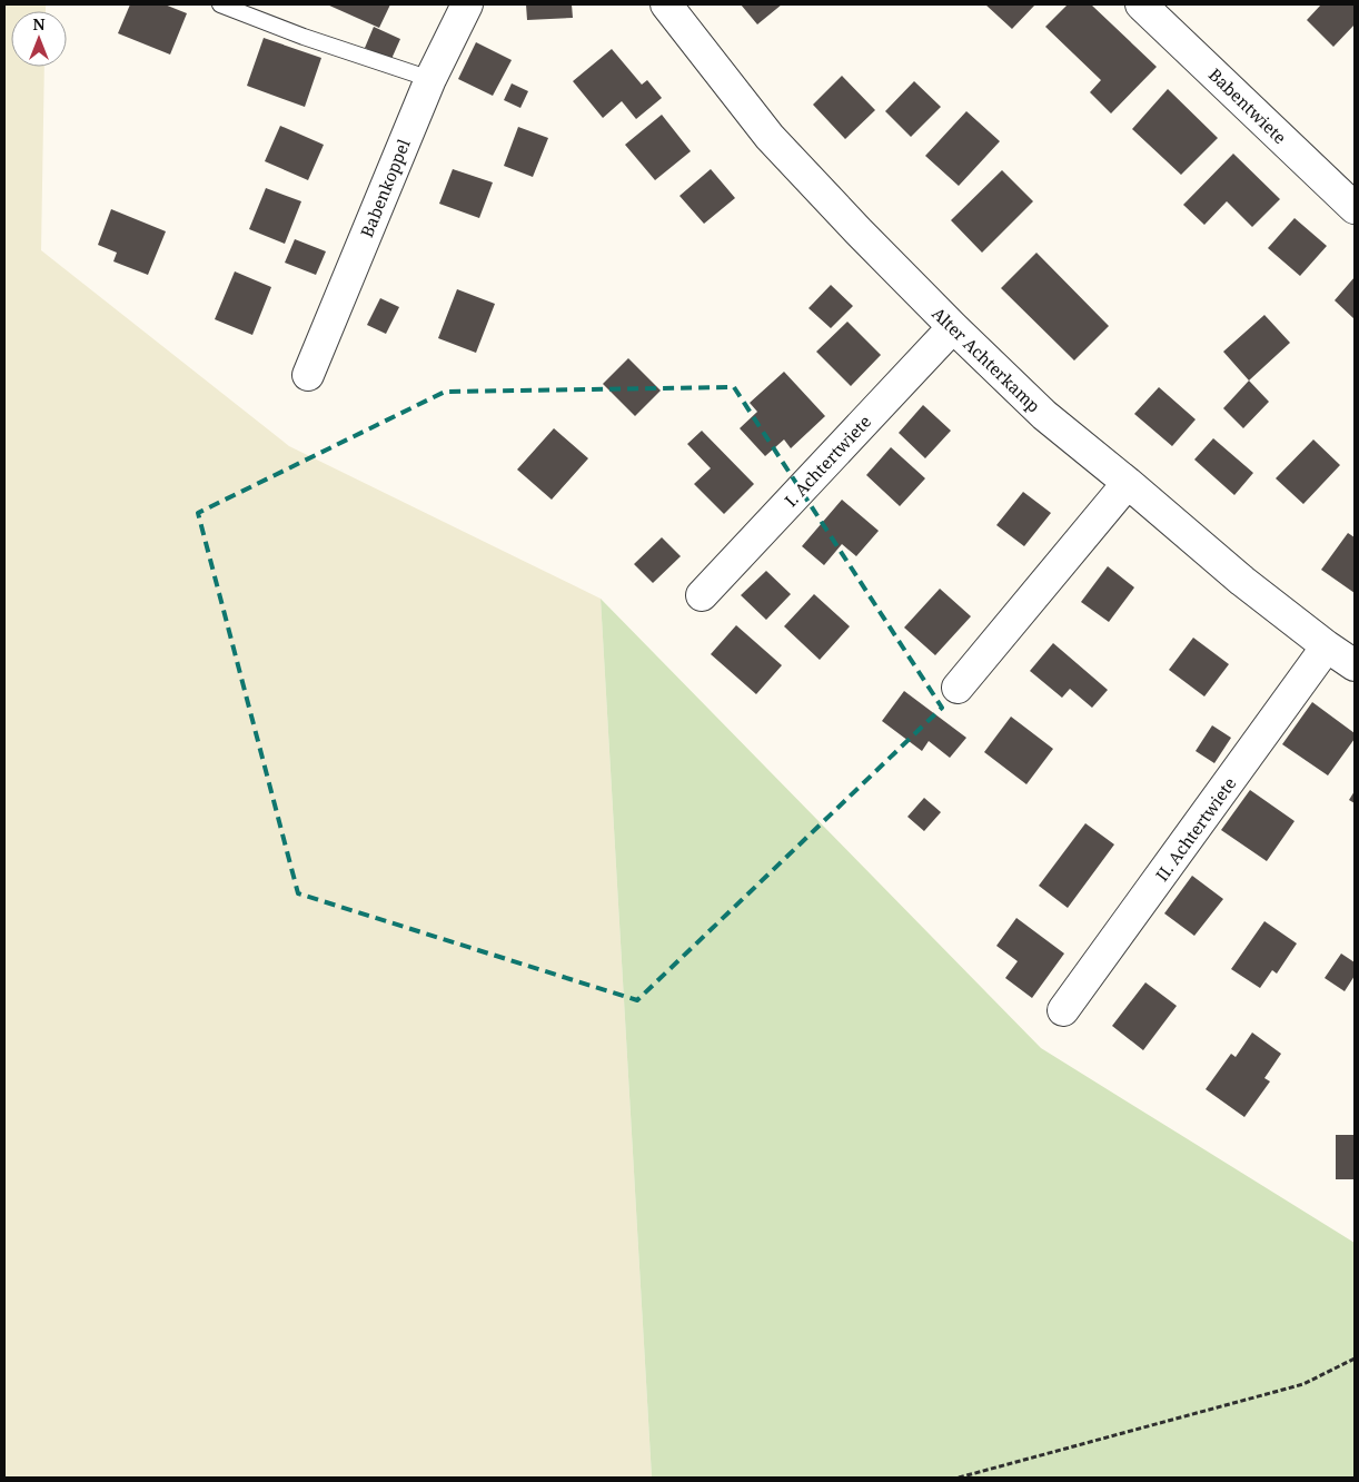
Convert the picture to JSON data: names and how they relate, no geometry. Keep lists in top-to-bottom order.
{
  "streets": {
    "street": [
      "Babentwiete",
      "Babenkoppel",
      "Alter Achterkamp",
      "I. Achtertwiete",
      "II. Achtertwiete"
    ]
  },
  "crossings": [
    ["Alter Achterkamp", "I. Achtertwiete"],
    ["Alter Achterkamp", "II. Achtertwiete"]
  ],
  "north": "top"
}
